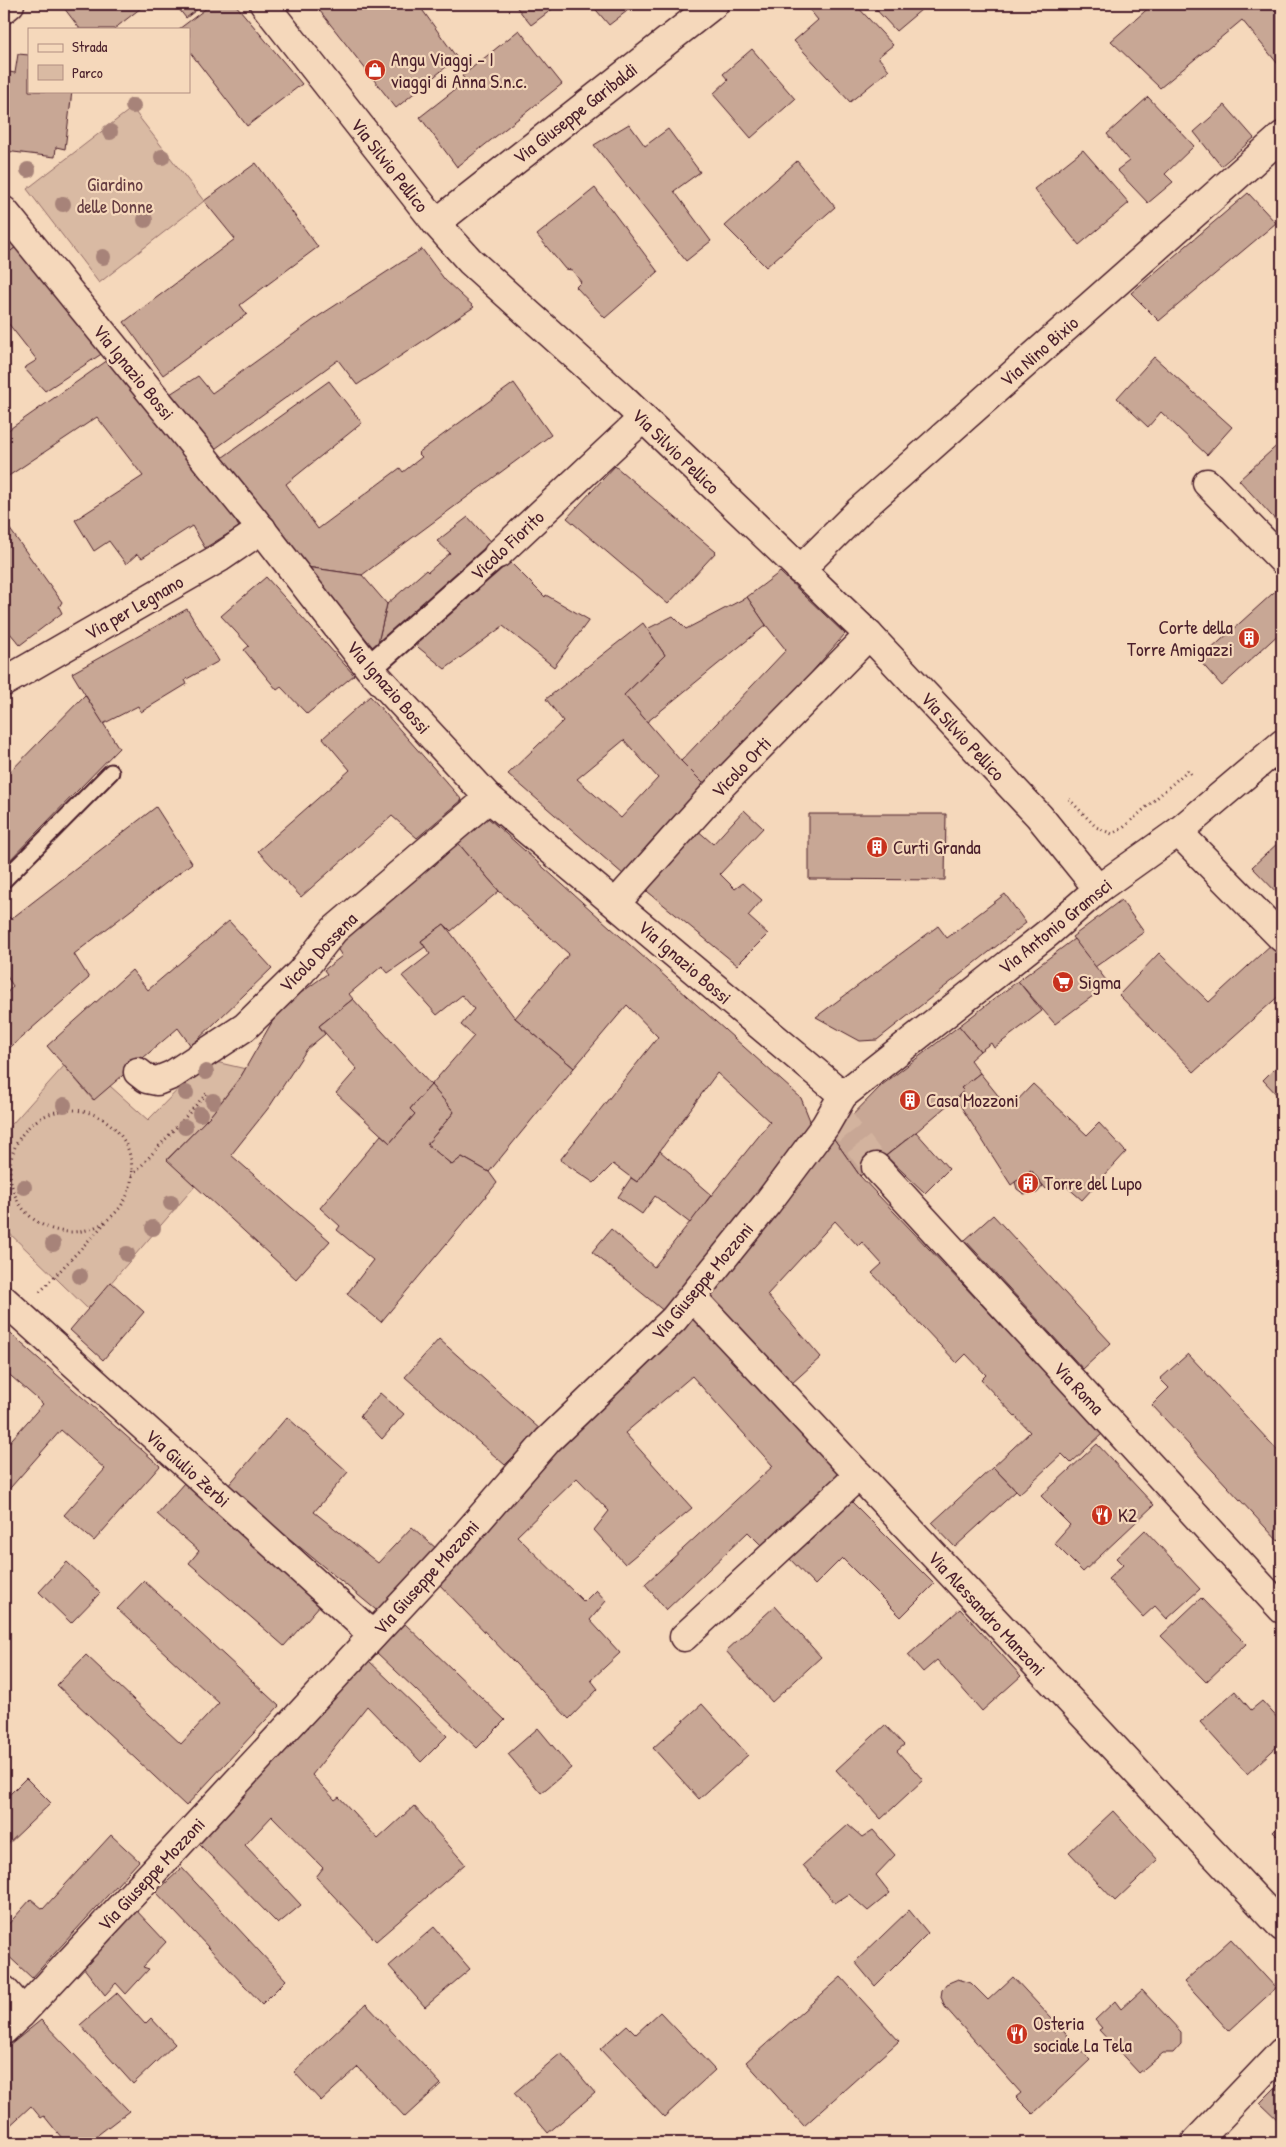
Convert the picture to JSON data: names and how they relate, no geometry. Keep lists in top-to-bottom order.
{
  "streets": {
    "street": [
      "Via Giuseppe Garibaldi",
      "Via Silvio Pellico",
      "Via Nino Bixio",
      "Via Ignazio Bossi",
      "Vicolo Fiorito",
      "Via per Legnano",
      "Vicolo Orti",
      "Via Antonio Gramsci",
      "Vicolo Dossena",
      "Via Giuseppe Mozzoni",
      "Via Roma",
      "Via Giulio Zerbi",
      "Via Alessandro Manzoni"
    ]
  },
  "crossings": [
    ["Via Giuseppe Garibaldi", "Via Silvio Pellico"],
    ["Via Silvio Pellico", "Via Nino Bixio"],
    ["Via Silvio Pellico", "Vicolo Fiorito"],
    ["Via Silvio Pellico", "Vicolo Orti"],
    ["Via Silvio Pellico", "Via Antonio Gramsci"],
    ["Via Ignazio Bossi", "Vicolo Fiorito"],
    ["Via Ignazio Bossi", "Via per Legnano"],
    ["Via Ignazio Bossi", "Vicolo Orti"],
    ["Via Ignazio Bossi", "Via Antonio Gramsci"],
    ["Via Ignazio Bossi", "Vicolo Dossena"],
    ["Via Ignazio Bossi", "Via Giuseppe Mozzoni"],
    ["Via Antonio Gramsci", "Via Giuseppe Mozzoni"],
    ["Via Giuseppe Mozzoni", "Via Giulio Zerbi"],
    ["Via Giuseppe Mozzoni", "Via Alessandro Manzoni"]
  ],
  "parks": ["Giardino delle Donne"],
  "places": {
    "shop": ["Angu Viaggi - I viaggi di Anna S.n.c."],
    "building": [
      "Corte della Torre Amigazzi",
      "Curti Granda",
      "Casa Mozzoni",
      "Torre del Lupo"
    ],
    "supermarket": ["Sigma"],
    "restaurant": ["K2", "Osteria sociale La Tela"]
  },
  "legend": ["Strada", "Parco"]
}
